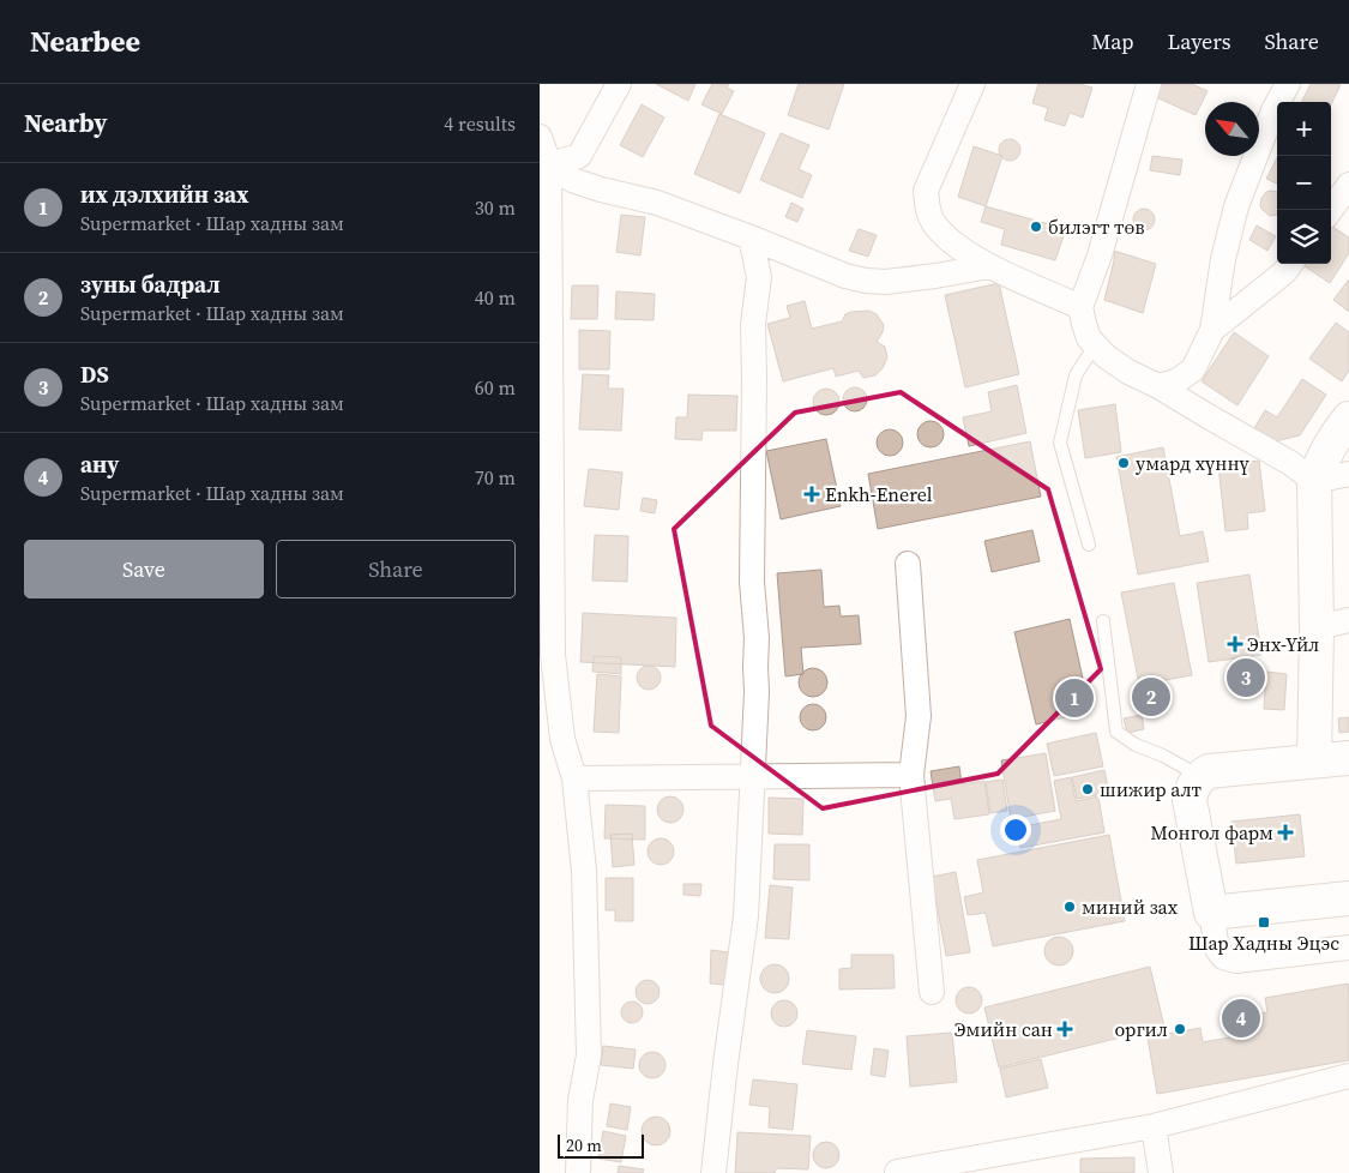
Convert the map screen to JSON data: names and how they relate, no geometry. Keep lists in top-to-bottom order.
{
  "places": {
    "other": [
      "билэгт төв",
      "умард хүннү",
      "шижир алт",
      "миний зах",
      "оргил"
    ],
    "health": [
      "Enkh-Enerel",
      "Энх-Үйл",
      "Монгол фарм",
      "Эмийн сан"
    ],
    "transit": ["Шар Хадны Эцэс"]
  },
  "scale_bar": "20 m",
  "north": "top left",
  "page": {
    "header": "Nearbee",
    "nav": ["Map", "Layers", "Share"],
    "heading": ["Nearby", "4 results"],
    "map_buttons": ["+", "−"],
    "list": [
      {
        "mark": "1",
        "name": "их дэлхийн зах",
        "note": "Supermarket · Шар хадны зам",
        "value": "30 m"
      },
      {
        "mark": "2",
        "name": "зуны бадрал",
        "note": "Supermarket · Шар хадны зам",
        "value": "40 m"
      },
      {
        "mark": "3",
        "name": "DS",
        "note": "Supermarket · Шар хадны зам",
        "value": "60 m"
      },
      {
        "mark": "4",
        "name": "ану",
        "note": "Supermarket · Шар хадны зам",
        "value": "70 m"
      }
    ],
    "buttons": ["Save", "Share"],
    "pins": [
      "3",
      "2",
      "1",
      "4"
    ],
    "scale": "20 m"
  }
}
